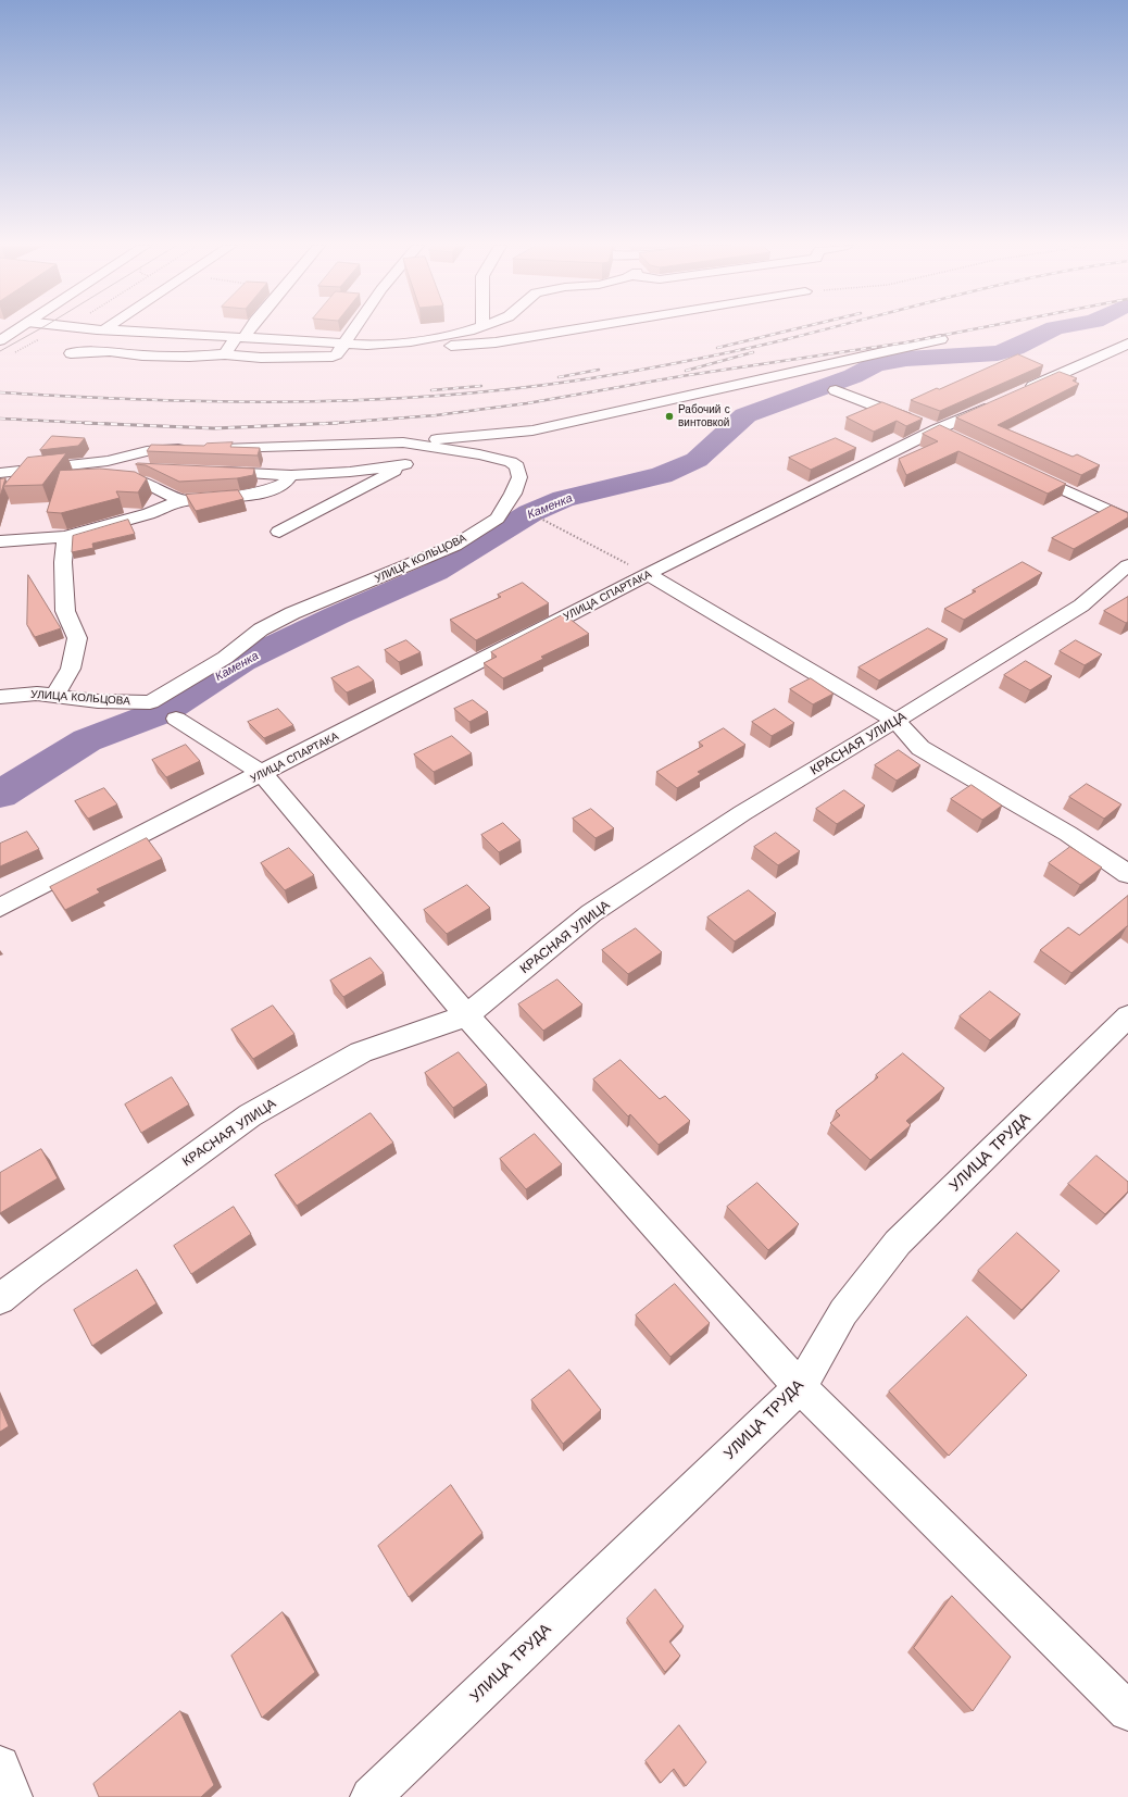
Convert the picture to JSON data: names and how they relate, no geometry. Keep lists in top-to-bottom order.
{
  "streets": {
    "street": [
      "УЛИЦА КОЛЬЦОВА",
      "УЛИЦА СПАРТАКА",
      "КРАСНАЯ УЛИЦА",
      "УЛИЦА ТРУДА"
    ]
  },
  "water": ["Каменка"],
  "places": ["Рабочий с винтовкой"]
}
